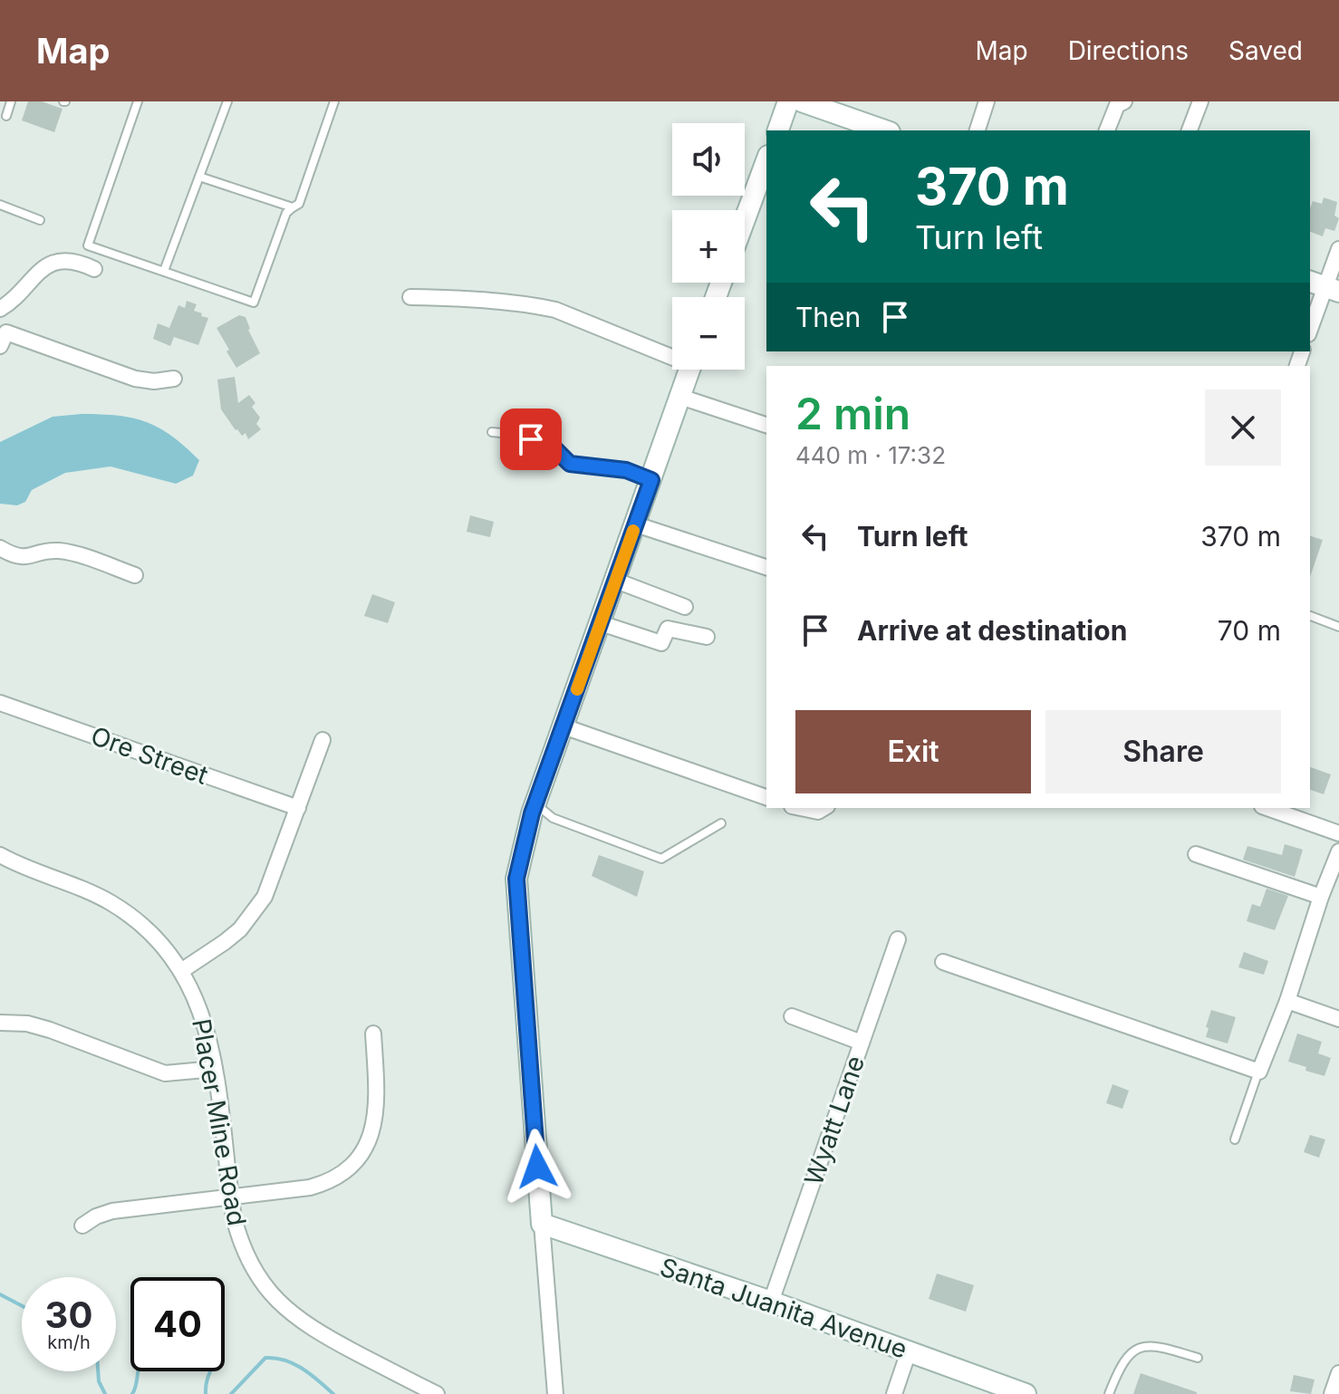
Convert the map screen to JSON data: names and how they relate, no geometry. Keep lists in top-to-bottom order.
{
  "streets": {
    "street": [
      "Ore Street",
      "Wyatt Lane",
      "Placer Mine Road",
      "Santa Juanita Avenue"
    ]
  },
  "crossings": [
    ["Wyatt Lane", "Santa Juanita Avenue"]
  ],
  "page": {
    "header": "Map",
    "nav": ["Map", "Directions", "Saved"],
    "map_buttons": ["+", "−"],
    "turn": ["370 m", "Turn left"],
    "then": "Then",
    "heading": ["2 min", "440 m · 17:32"],
    "list": [
      {
        "name": "Turn left",
        "value": "370 m"
      },
      {
        "name": "Arrive at destination",
        "value": "70 m"
      }
    ],
    "buttons": ["Exit", "Share"],
    "speed": "30 km/h",
    "limit": "40"
  }
}
